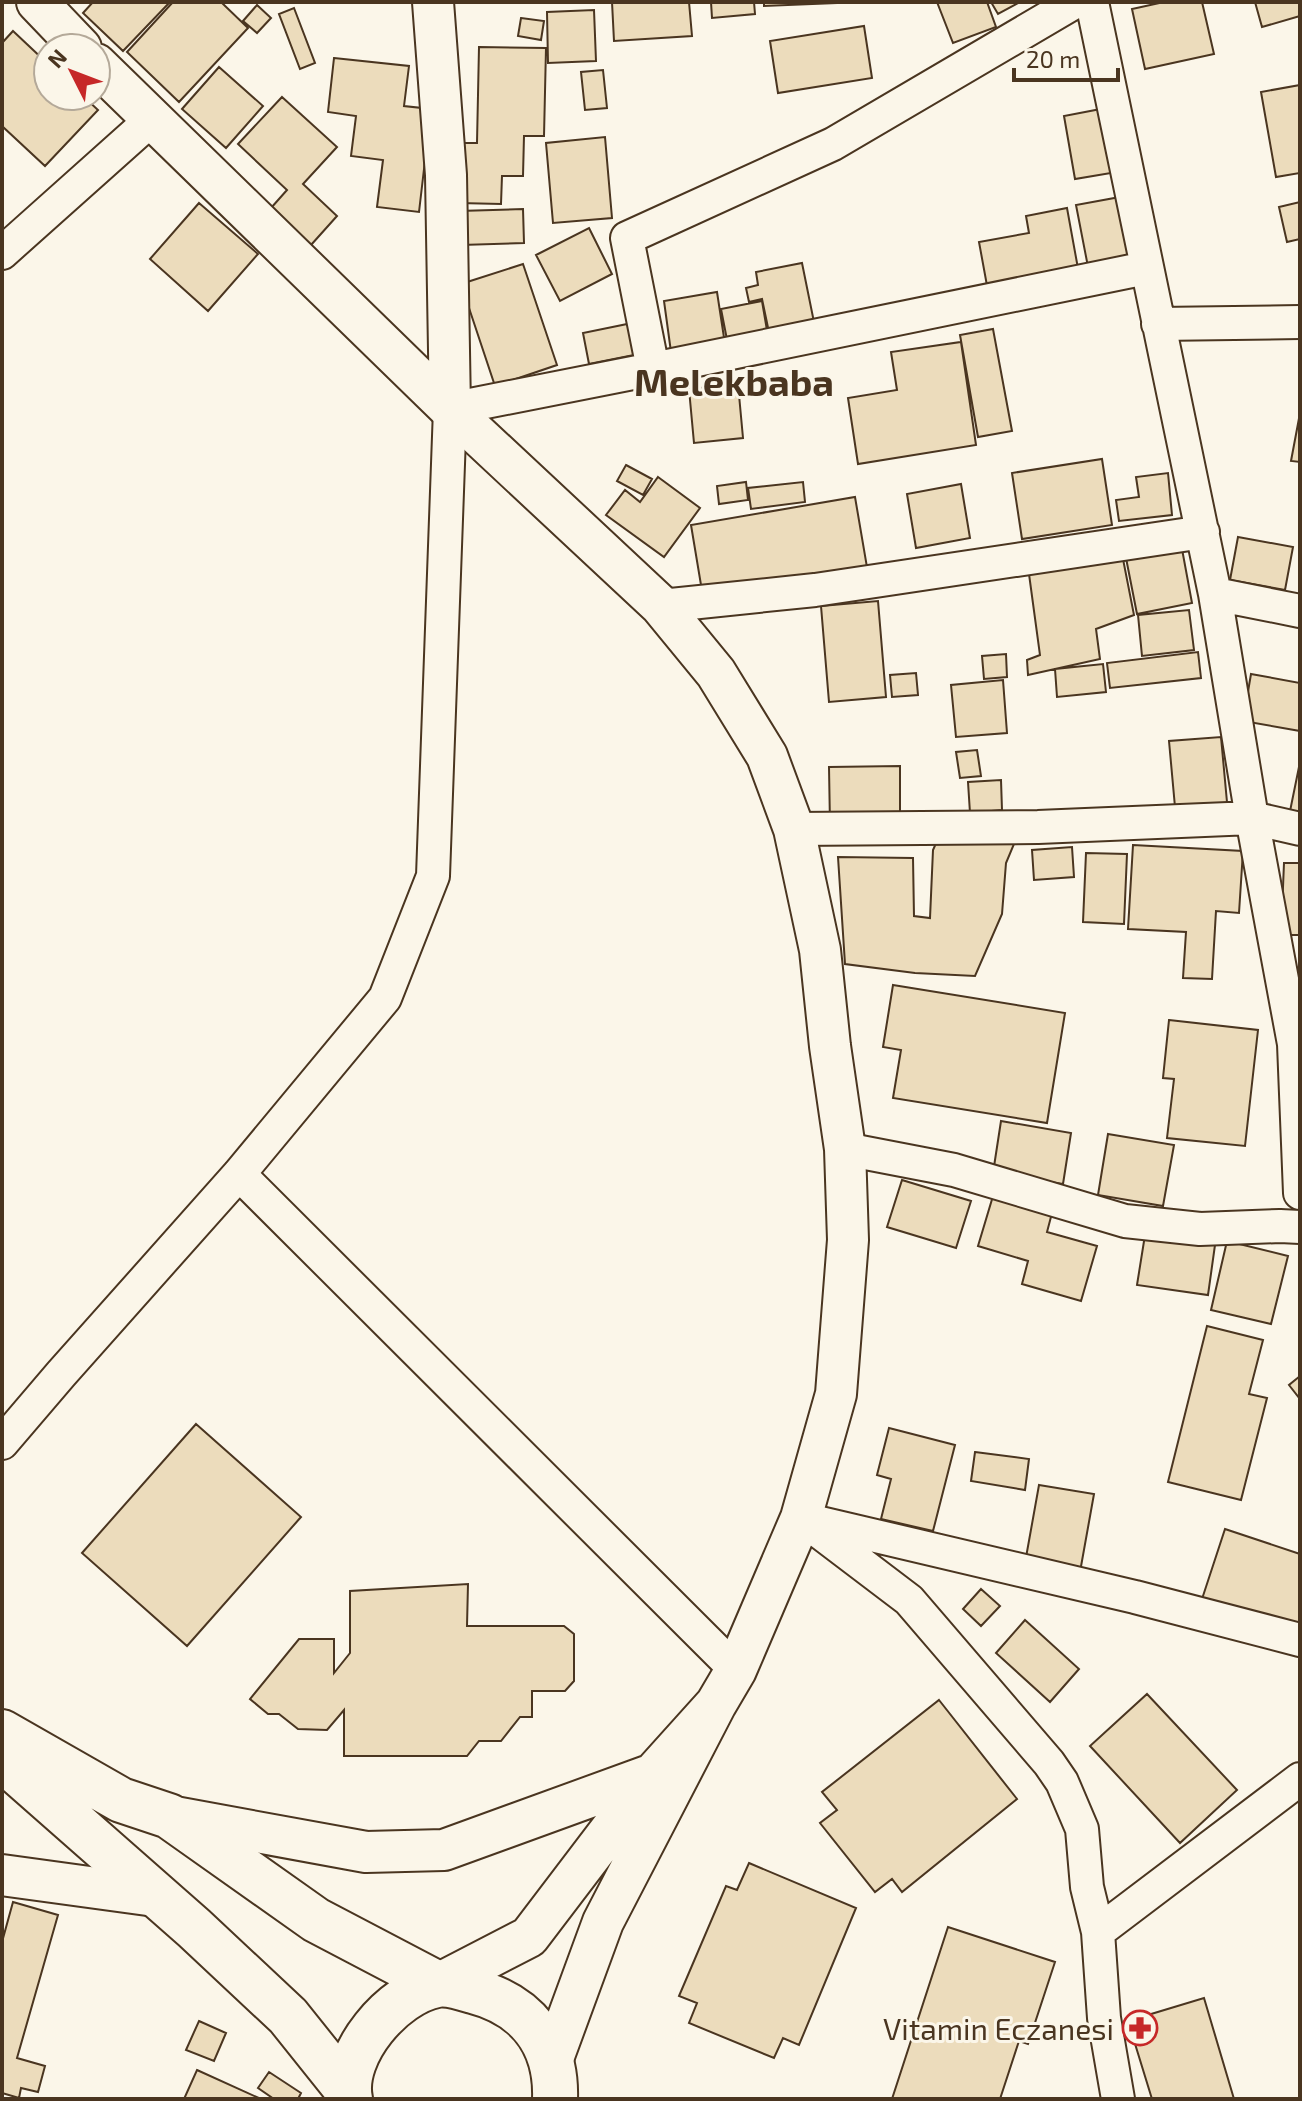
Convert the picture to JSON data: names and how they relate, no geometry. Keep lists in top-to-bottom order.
{
  "districts": ["Melekbaba"],
  "places": {
    "pharmacy": ["Vitamin Eczanesi"]
  },
  "scale_bar": "20 m",
  "north": "top left"
}
